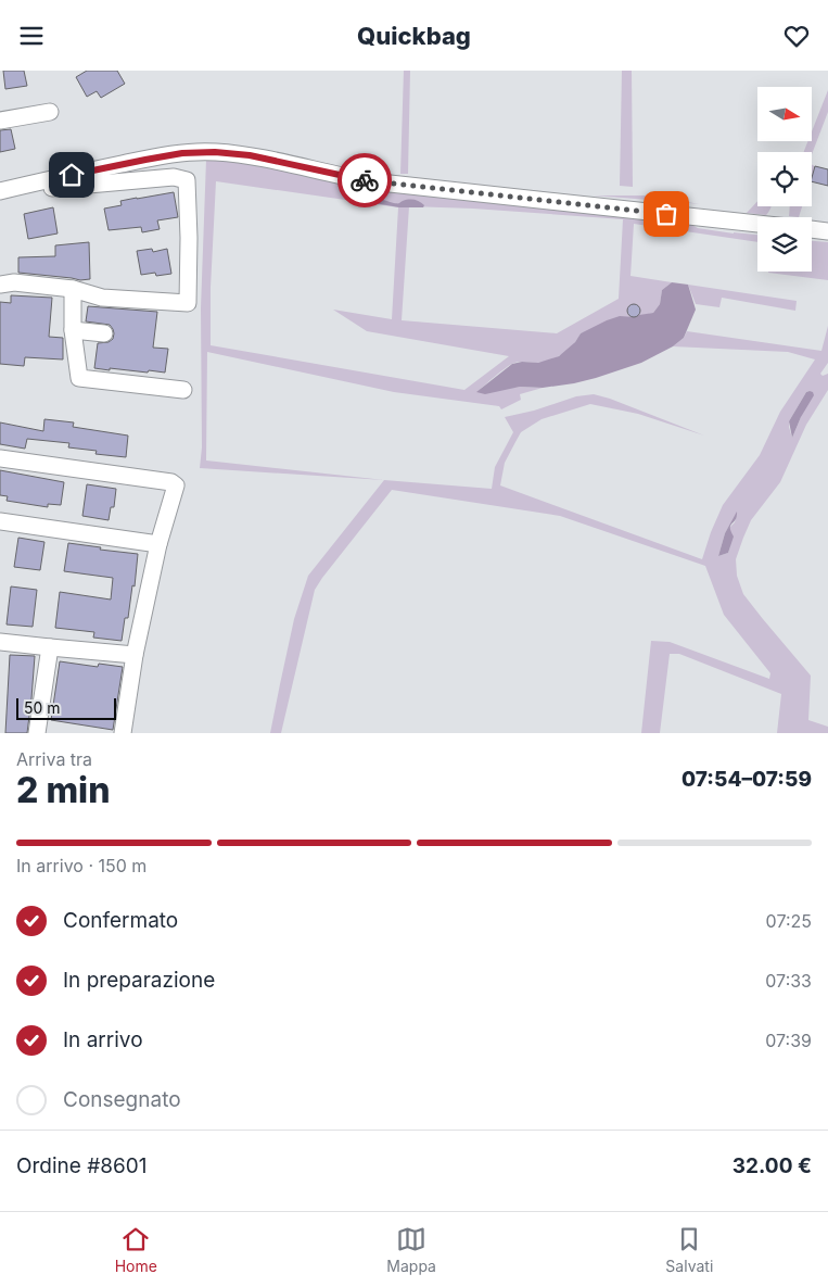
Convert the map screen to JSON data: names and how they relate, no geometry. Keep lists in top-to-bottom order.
{
  "scale_bar": "50 m",
  "north": "right",
  "page": {
    "header": "Quickbag",
    "scale": "50 m",
    "heading": ["2 min", "Arriva tra", "07:54–07:59"],
    "panel": ["Ordine #8601", "32.00 €"],
    "bar": "In arrivo · 150 m",
    "list": [
      ["Confermato", "07:25"],
      ["In preparazione", "07:33"],
      ["In arrivo", "07:39"],
      "Consegnato"
    ],
    "tabs": ["Home", "Mappa", "Salvati"]
  }
}
